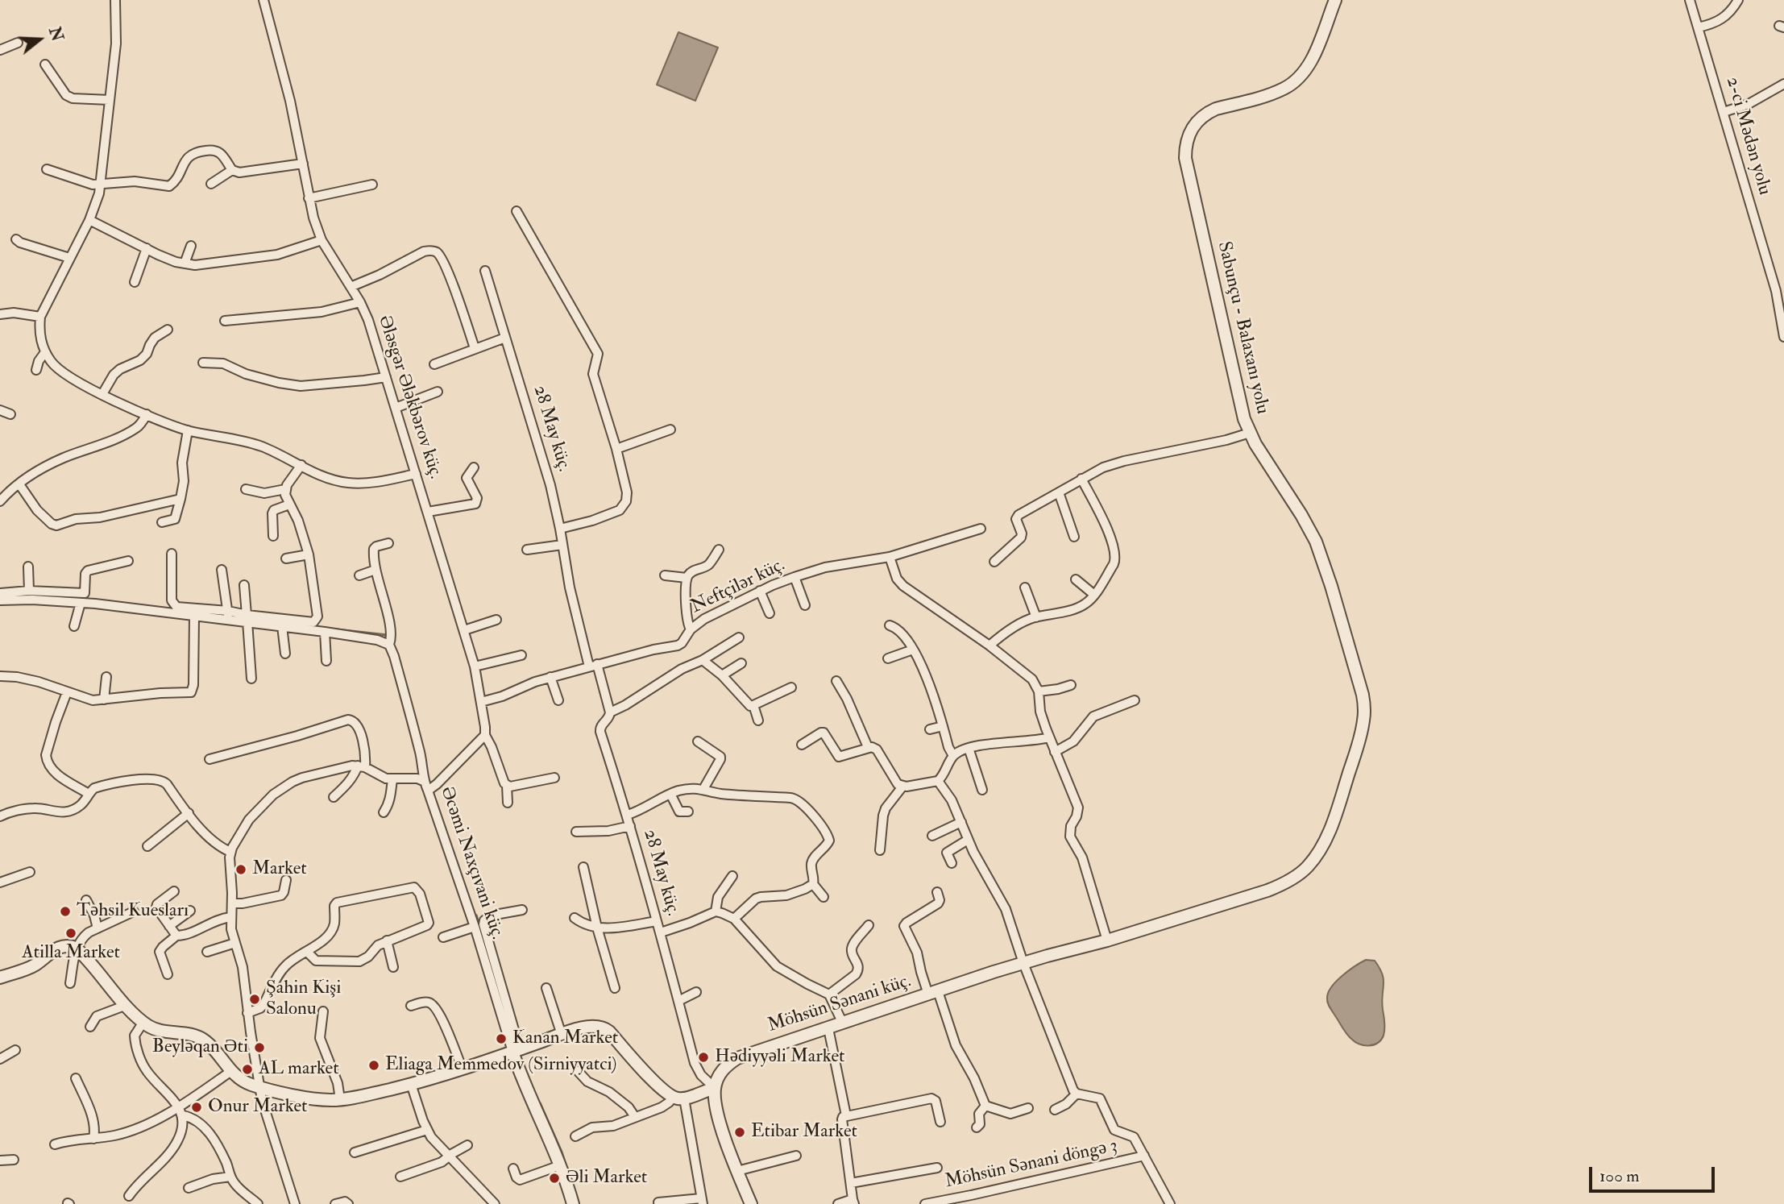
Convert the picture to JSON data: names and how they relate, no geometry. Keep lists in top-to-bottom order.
{
  "streets": {
    "street": [
      "2-ci Mədən yolu",
      "Sabunçu - Balaxanı yolu",
      "Ələsgər Ələkbərov küç.",
      "28 May küç.",
      "Neftçilər küç.",
      "Əcəmi Naxçıvani küç.",
      "Möhsün Sənani küç.",
      "Möhsün Sənani döngə 3"
    ]
  },
  "crossings": [
    ["Sabunçu - Balaxanı yolu", "Möhsün Sənani küç."],
    ["Ələsgər Ələkbərov küç.", "Neftçilər küç."],
    ["28 May küç.", "Neftçilər küç."],
    ["28 May küç.", "Möhsün Sənani küç."]
  ],
  "places": [
    "Market",
    "Təhsil Kuesları",
    "Atilla Market",
    "Şahin Kişi Salonu",
    "Kanan Market",
    "Beyləqan Əti",
    "Hədiyyəli Market",
    "Eliaga Memmedov (Sirniyyatci)",
    "AL market",
    "Onur Market",
    "Etibar Market",
    "Əli Market"
  ],
  "scale_bar": "100 m",
  "north": "right"
}
